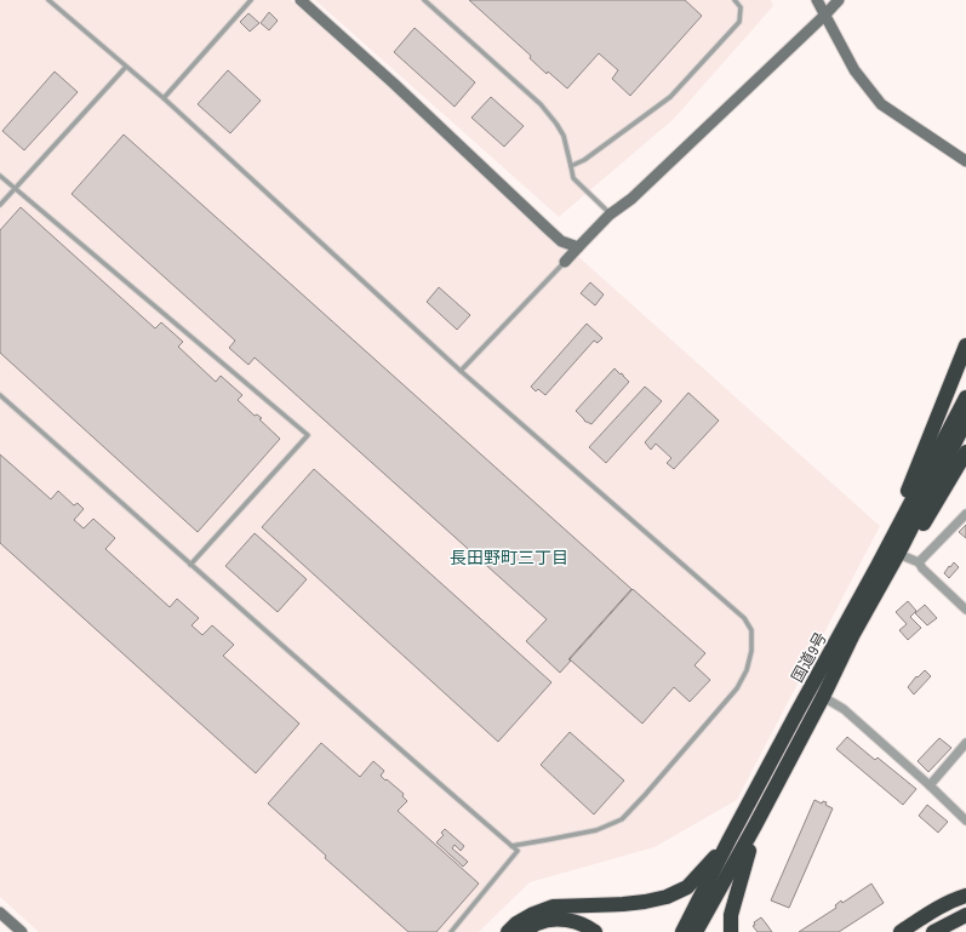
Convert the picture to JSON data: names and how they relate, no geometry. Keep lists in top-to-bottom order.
{
  "streets": {
    "highway": ["国道9号"]
  },
  "districts": ["長田野町三丁目"]
}
